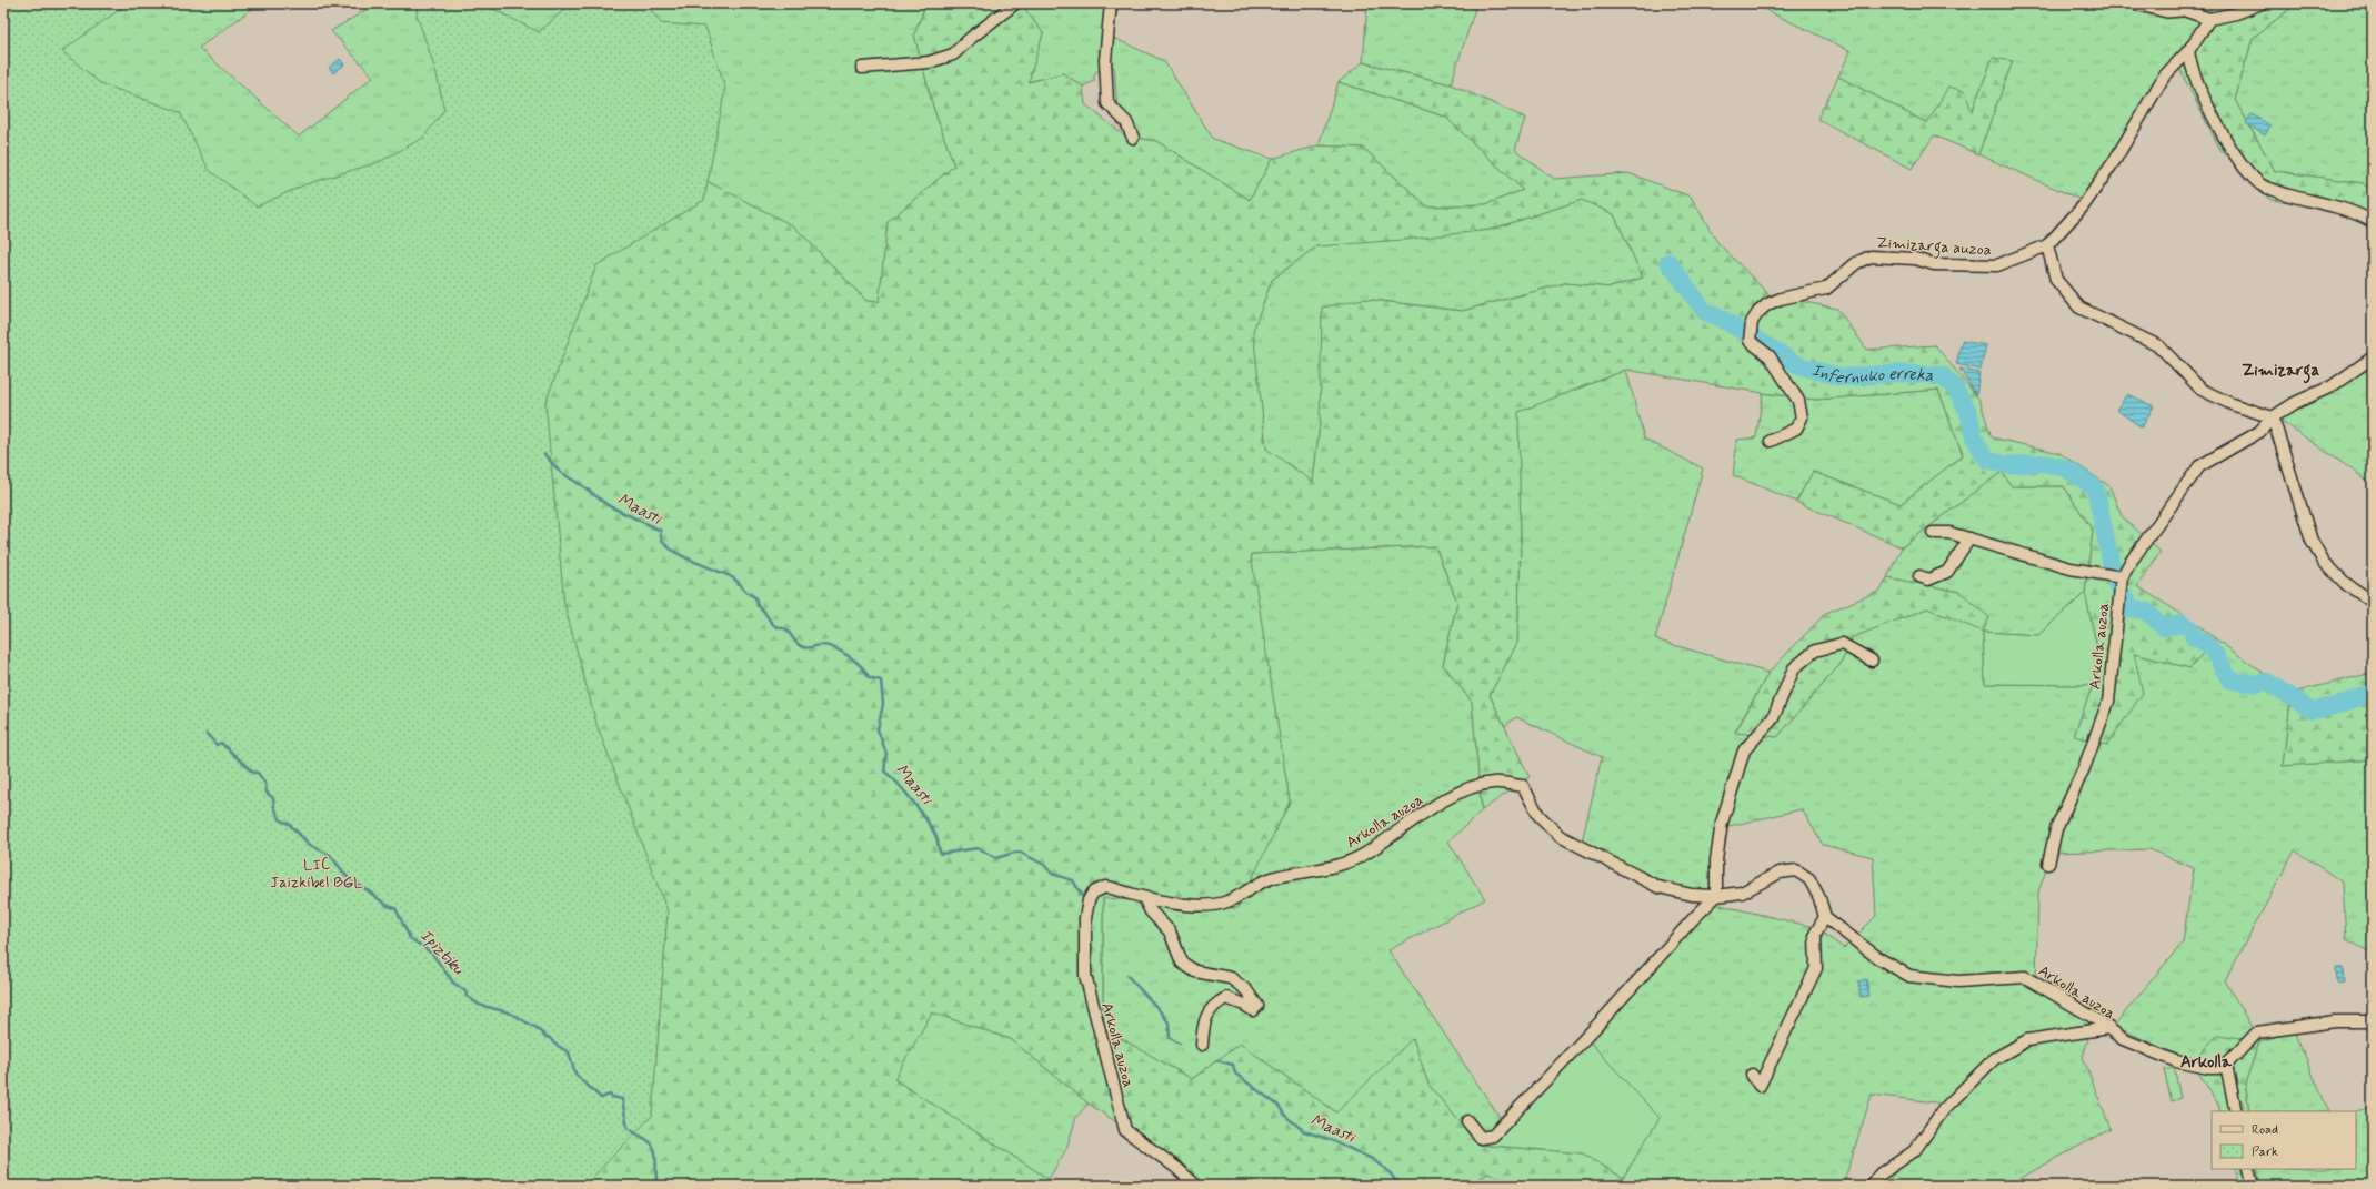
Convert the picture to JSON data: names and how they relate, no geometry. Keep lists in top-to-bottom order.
{
  "streets": {
    "street": ["Zimizarga auzoa", "Arkolla auzoa"]
  },
  "districts": ["Zimizarga", "Arkolla"],
  "water": ["Infernuko erreka", "Maasti", "Ipiztiku"],
  "parks": ["LIC Jaizkibel BGL"],
  "legend": ["Road", "Park"]
}
